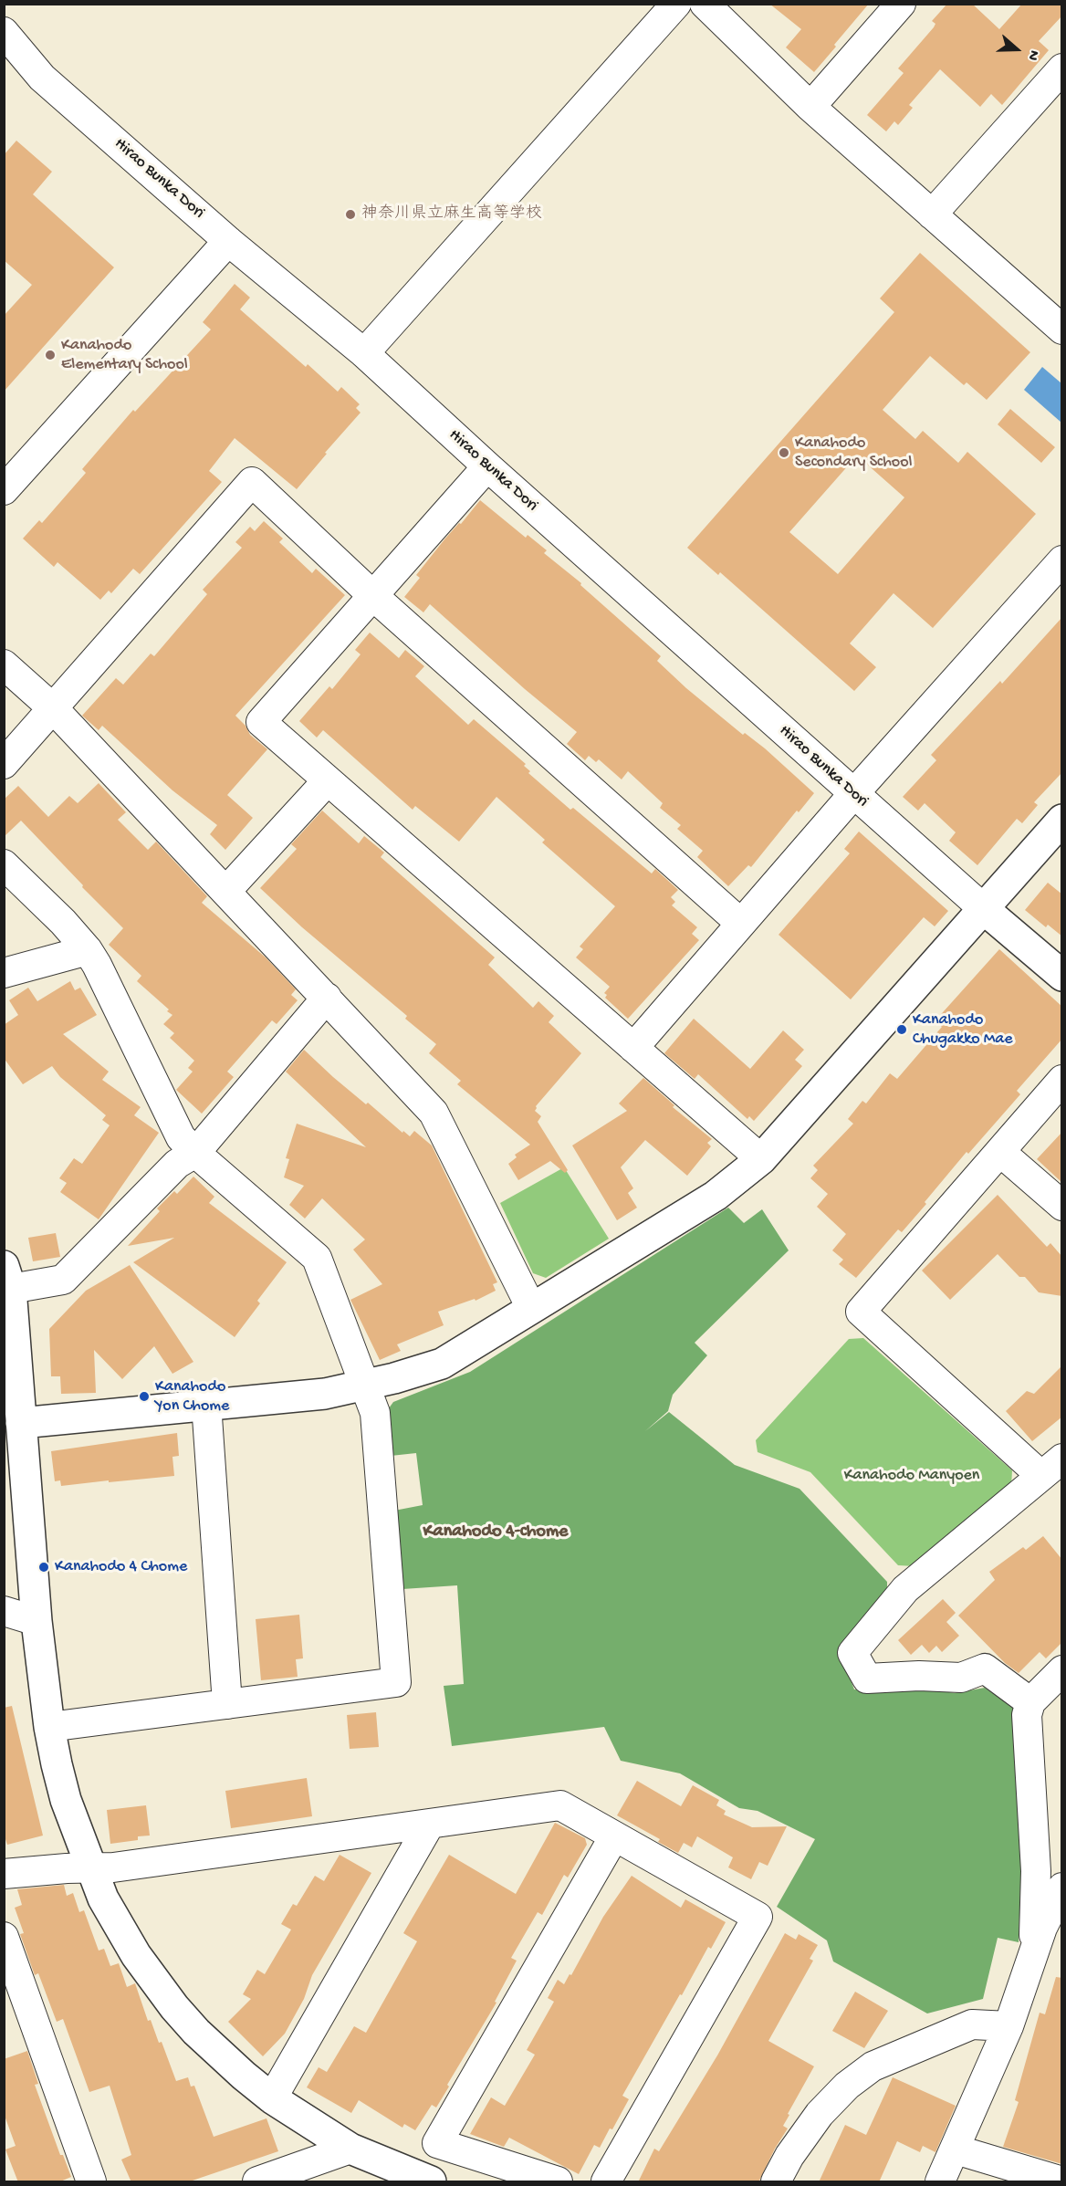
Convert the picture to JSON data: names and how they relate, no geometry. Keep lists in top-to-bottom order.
{
  "streets": {
    "street": ["Hirao Bunka Dori"]
  },
  "districts": ["Kanahodo 4-chome"],
  "parks": ["Kanahodo Manyoen"],
  "places": [
    "神奈川県立麻生高等学校",
    "Kanahodo Elementary School",
    "Kanahodo Secondary School",
    "Kanahodo Chugakko Mae",
    "Kanahodo Yon Chome",
    "Kanahodo 4 Chome"
  ],
  "north": "right"
}
